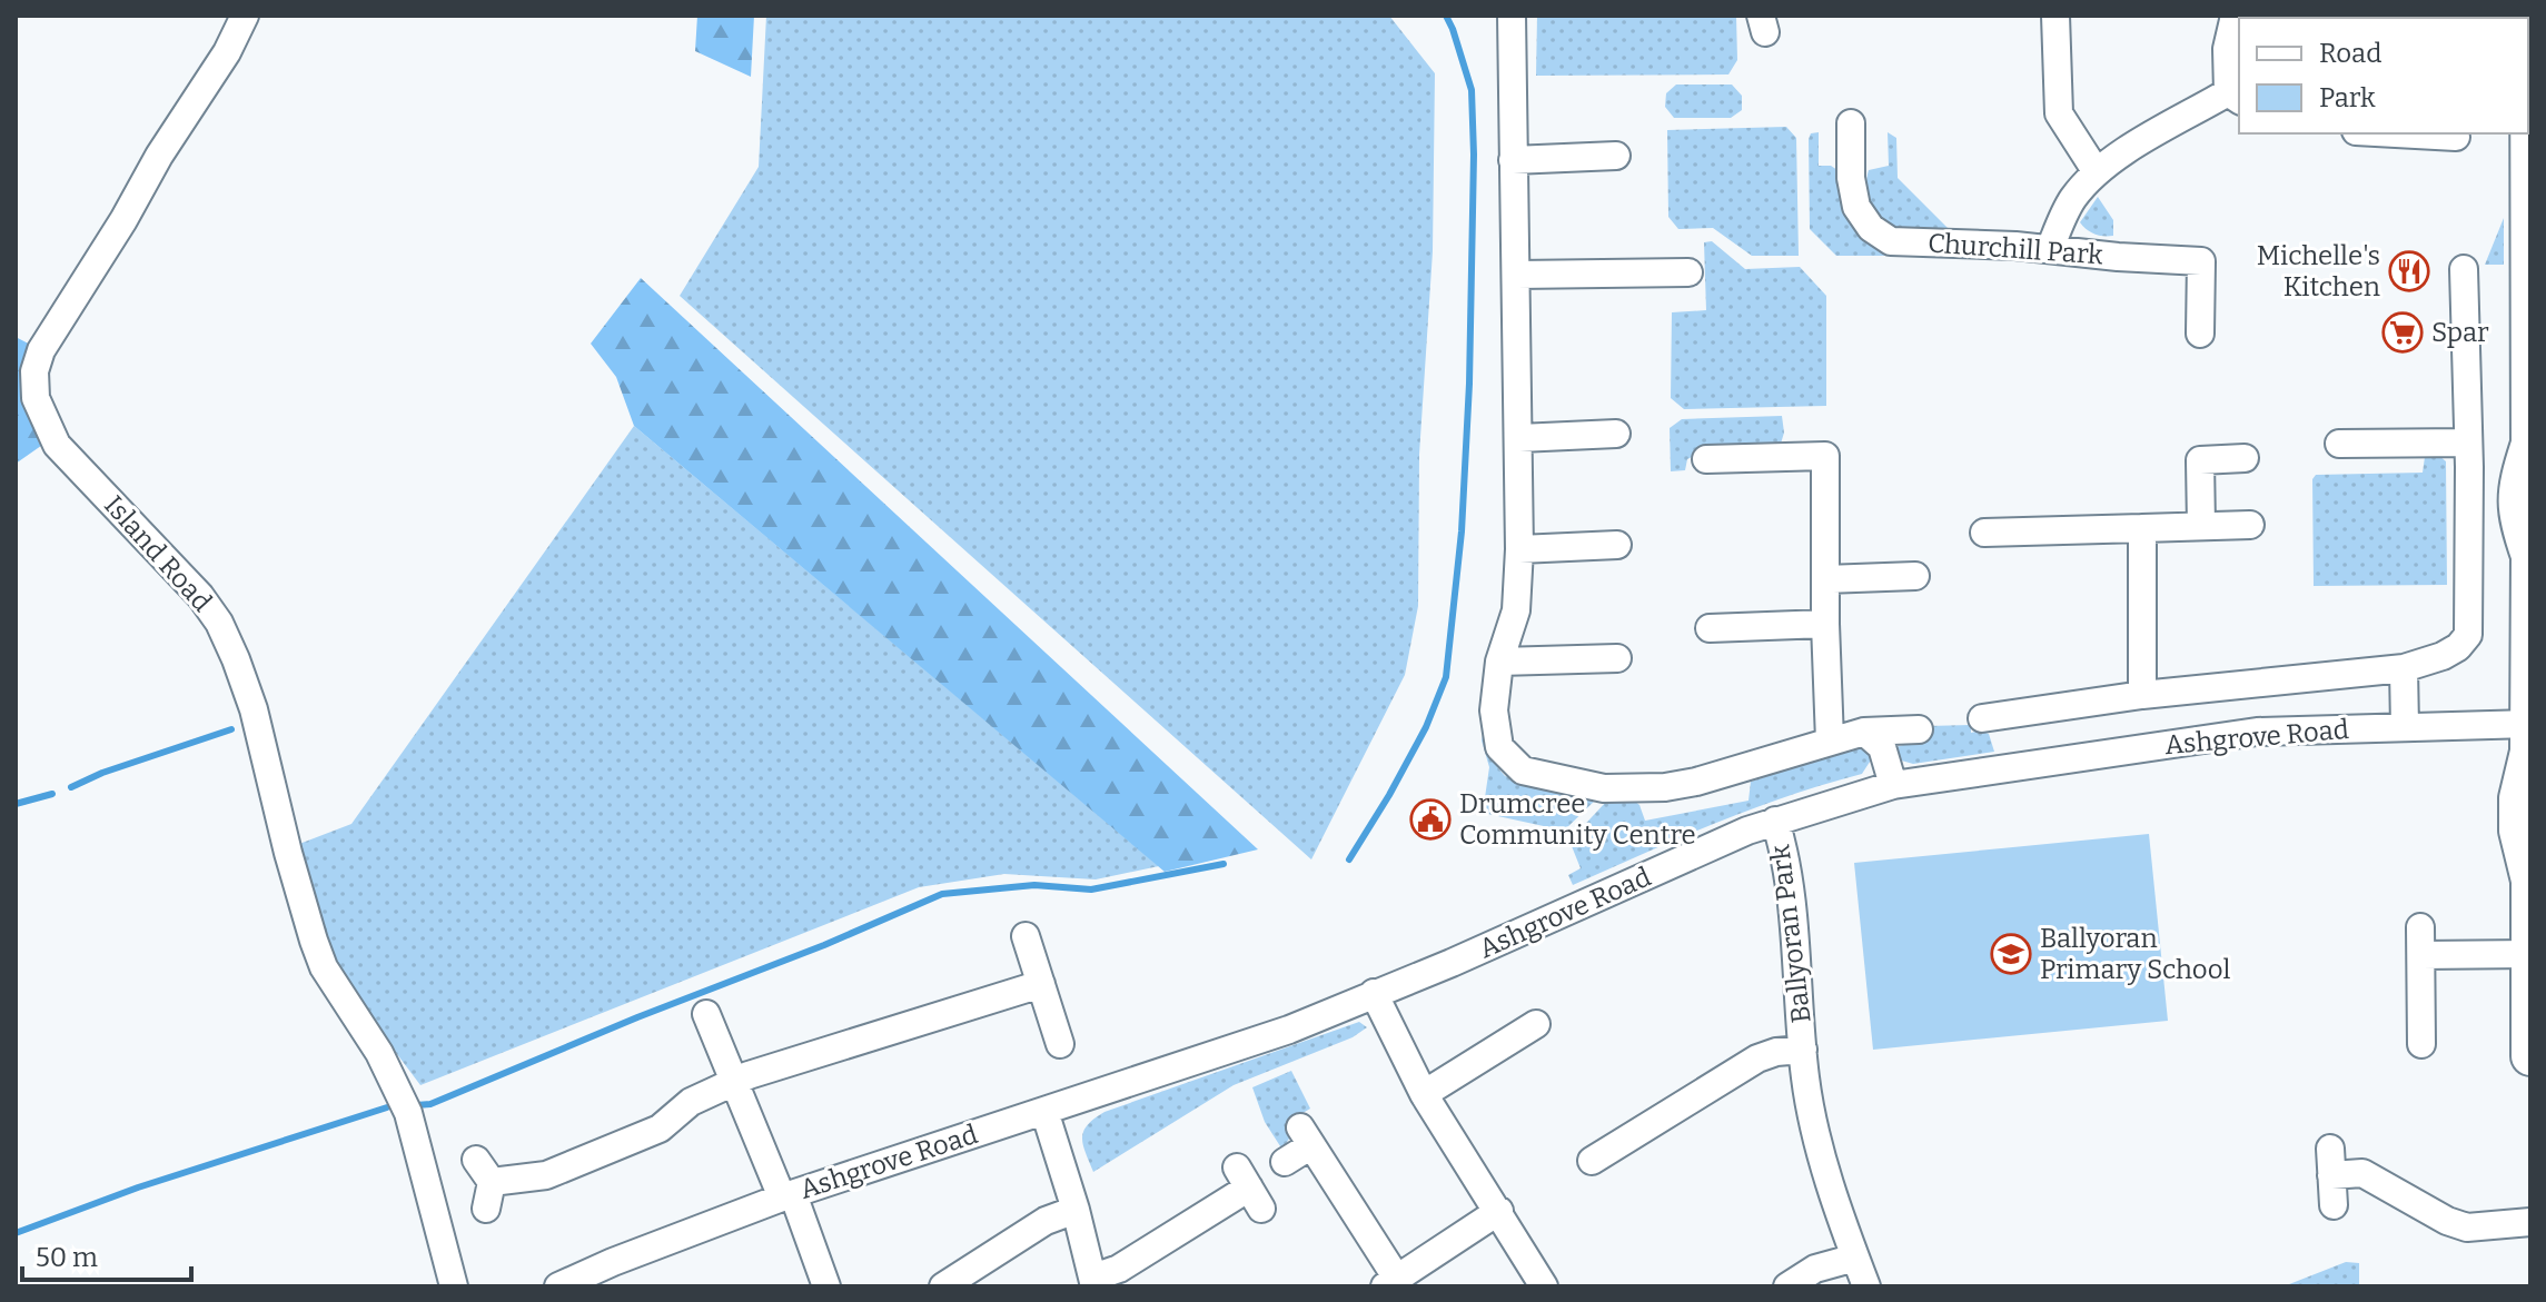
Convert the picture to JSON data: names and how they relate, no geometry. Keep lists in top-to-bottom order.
{
  "streets": {
    "street": [
      "Churchill Park",
      "Island Road",
      "Ashgrove Road",
      "Ballyoran Park"
    ]
  },
  "crossings": [
    ["Ashgrove Road", "Ballyoran Park"]
  ],
  "places": {
    "restaurant": ["Michelle's Kitchen"],
    "supermarket": ["Spar"],
    "public building": ["Drumcree Community Centre"],
    "school or university": ["Ballyoran Primary School"]
  },
  "legend": ["Road", "Park"],
  "scale_bar": "50 m"
}
